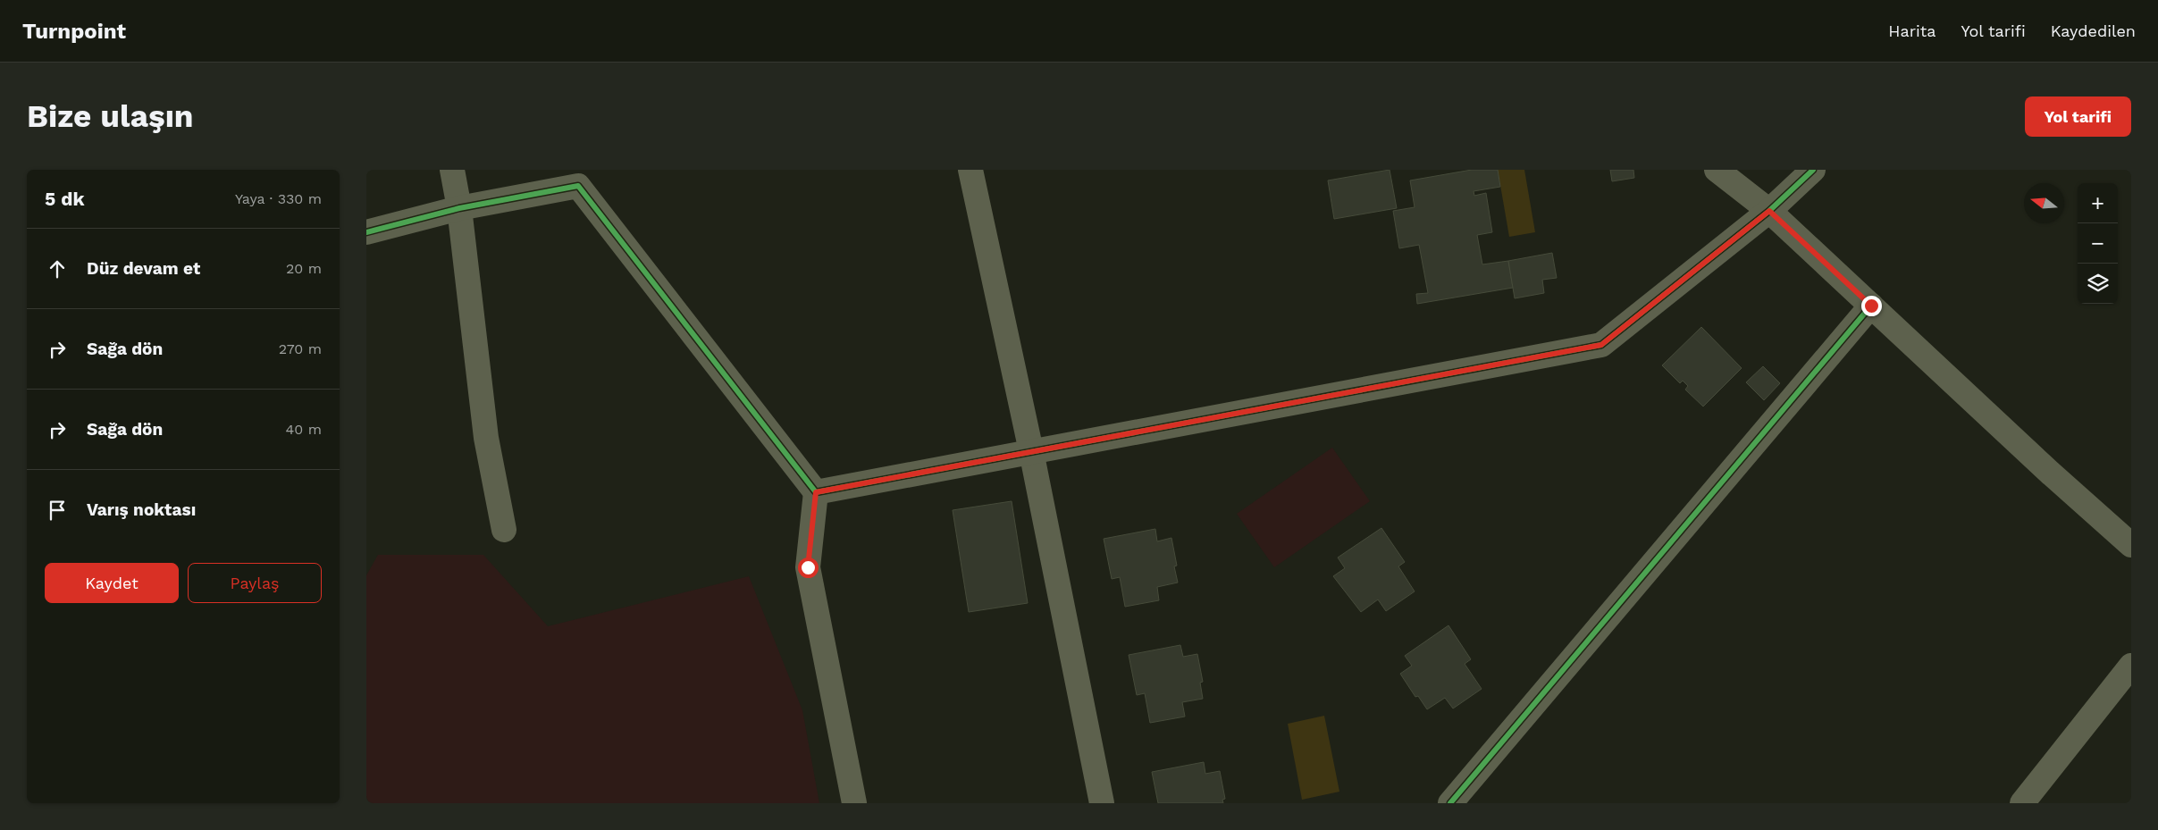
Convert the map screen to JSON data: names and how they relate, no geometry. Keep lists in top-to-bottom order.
{
  "north": "left",
  "page": {
    "header": "Turnpoint",
    "nav": ["Harita", "Yol tarifi", "Kaydedilen"],
    "buttons": [
      "Yol tarifi",
      ["Kaydet", "Paylaş"]
    ],
    "title": "Bize ulaşın",
    "heading": ["5 dk", "Yaya · 330 m"],
    "map_buttons": ["+", "−"],
    "list": [
      ["Düz devam et", "20 m"],
      ["Sağa dön", "270 m"],
      ["Sağa dön", "40 m"],
      "Varış noktası"
    ]
  }
}
